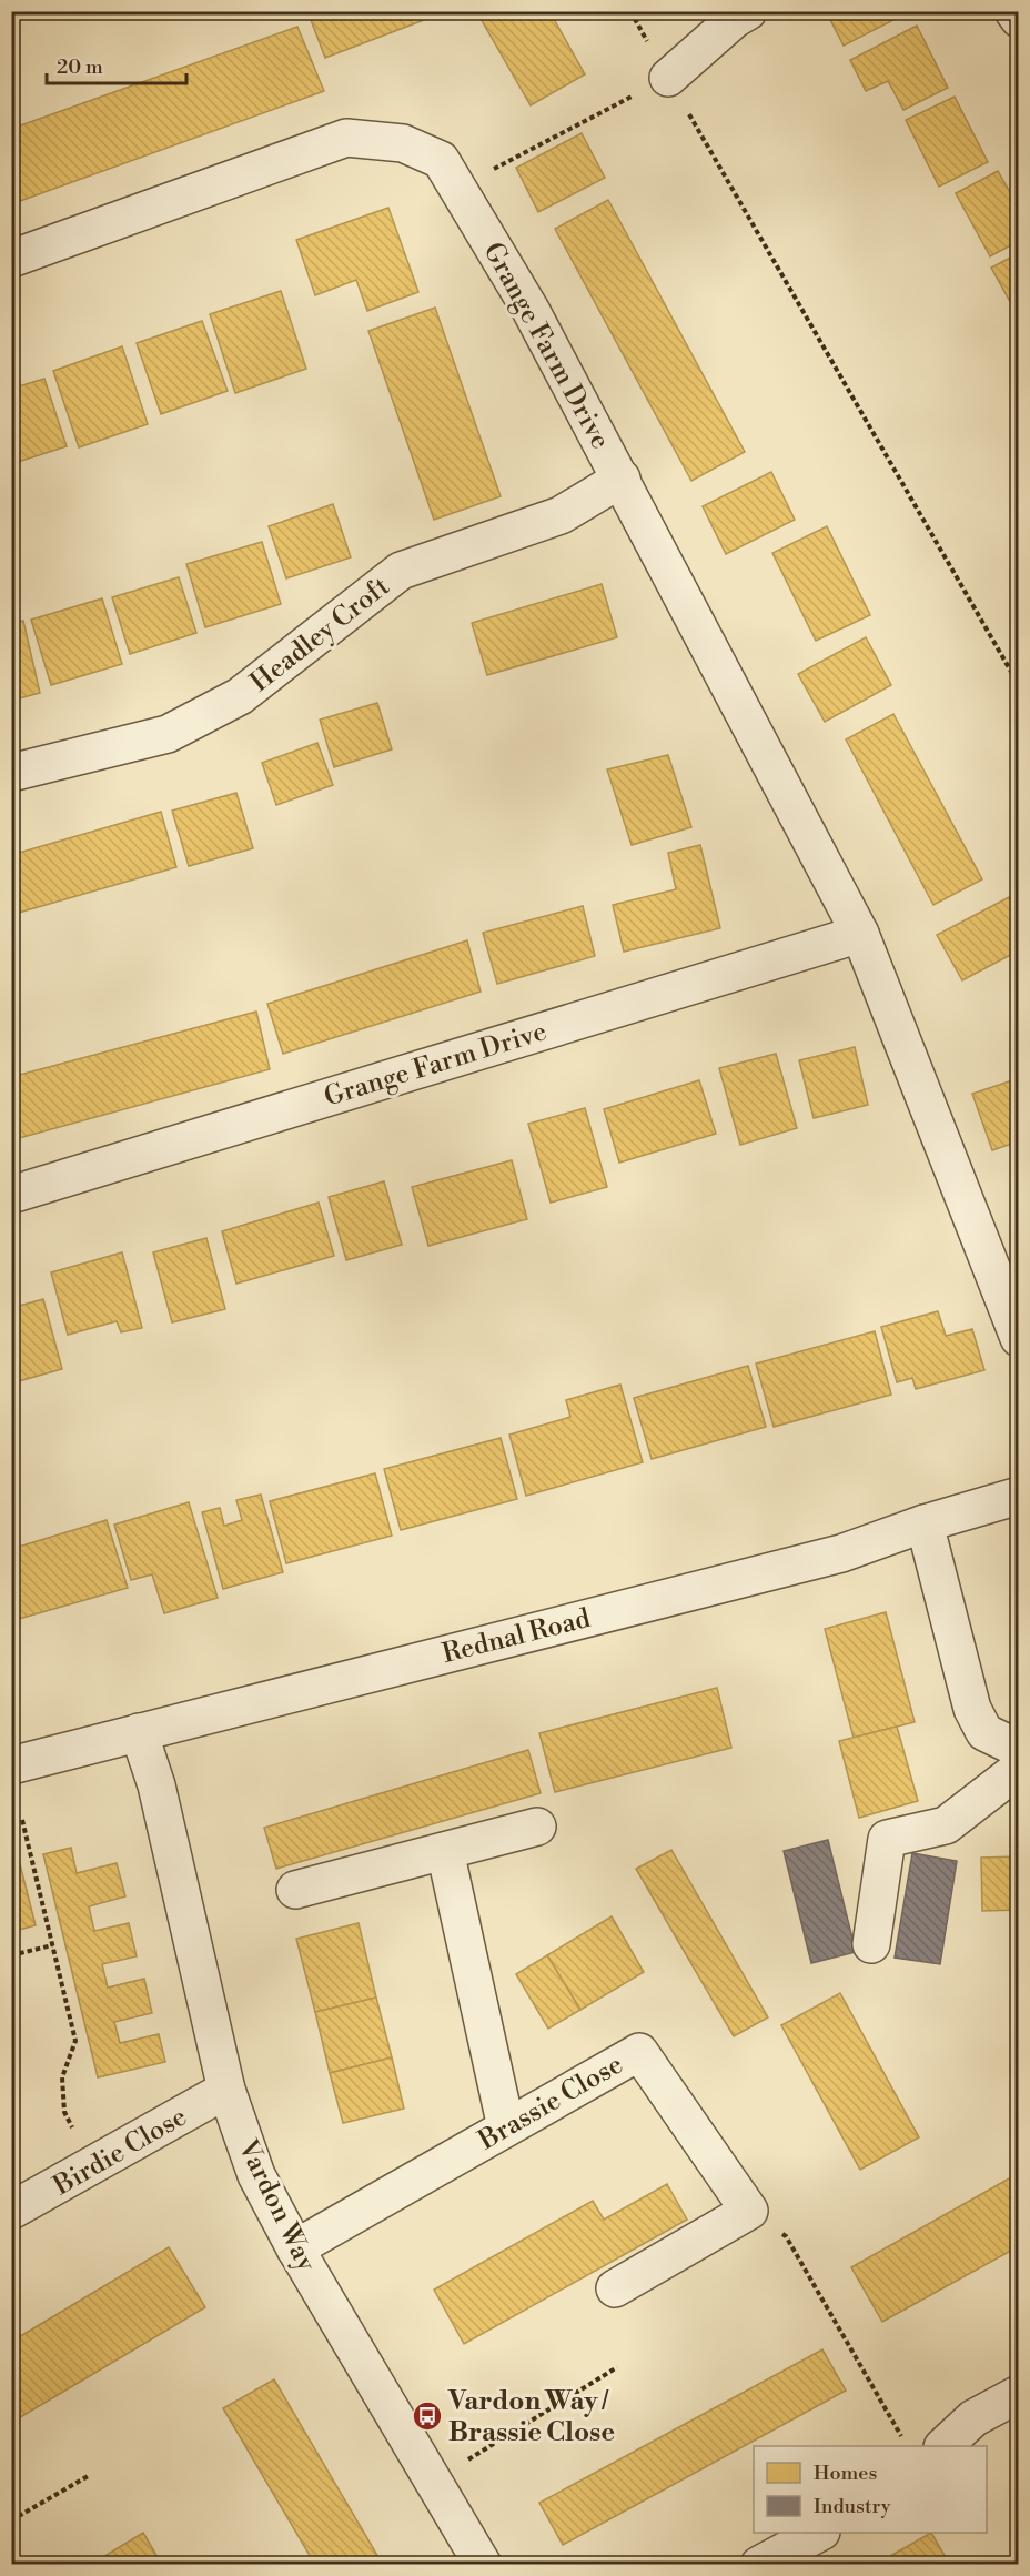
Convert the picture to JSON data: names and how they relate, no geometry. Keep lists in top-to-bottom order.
{
  "streets": {
    "street": [
      "Grange Farm Drive",
      "Headley Croft",
      "Rednal Road",
      "Brassie Close",
      "Birdie Close",
      "Vardon Way"
    ]
  },
  "crossings": [
    ["Grange Farm Drive", "Headley Croft"],
    ["Rednal Road", "Vardon Way"],
    ["Brassie Close", "Vardon Way"],
    ["Birdie Close", "Vardon Way"]
  ],
  "places": {
    "bus stop": ["Vardon Way / Brassie Close"]
  },
  "legend": ["Homes", "Industry"],
  "scale_bar": "20 m"
}
